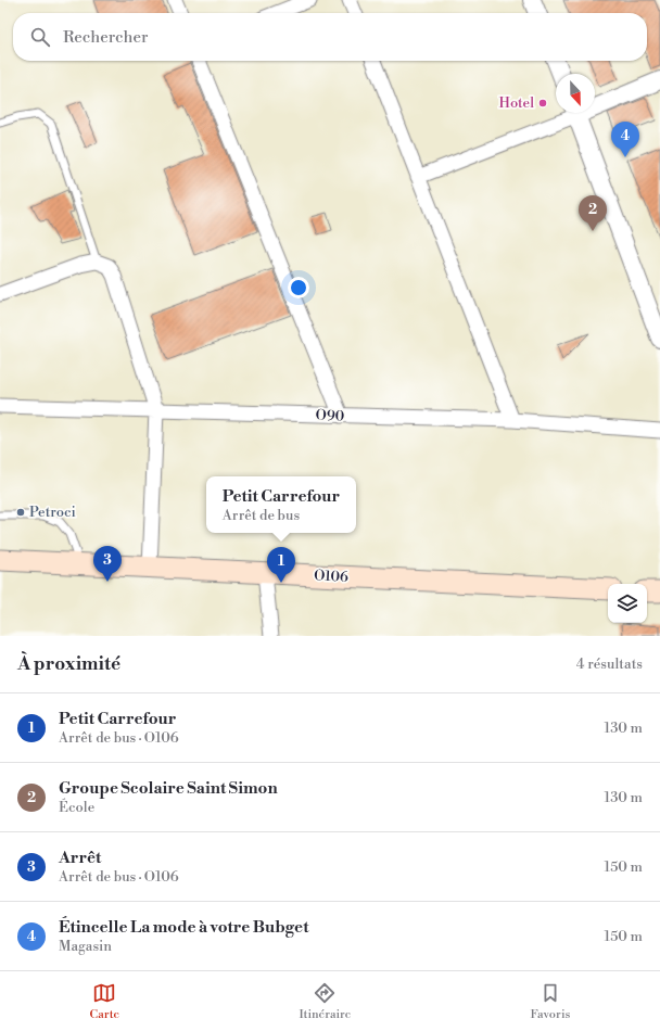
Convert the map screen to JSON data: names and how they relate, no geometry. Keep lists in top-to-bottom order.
{
  "streets": {
    "main road": ["O106"],
    "street": ["O90"]
  },
  "places": ["Hotel", "Petroci"],
  "north": "bottom",
  "page": {
    "search": "Rechercher",
    "pins": [
      "4",
      "2",
      "3",
      "1"
    ],
    "popup": ["Petit Carrefour", "Arrêt de bus"],
    "heading": ["À proximité", "4 résultats"],
    "list": [
      {
        "mark": "1",
        "name": "Petit Carrefour",
        "note": "Arrêt de bus · O106",
        "value": "130 m"
      },
      {
        "mark": "2",
        "name": "Groupe Scolaire Saint Simon",
        "note": "École",
        "value": "130 m"
      },
      {
        "mark": "3",
        "name": "Arrêt",
        "note": "Arrêt de bus · O106",
        "value": "150 m"
      },
      {
        "mark": "4",
        "name": "Étincelle La mode à votre Bubget",
        "note": "Magasin",
        "value": "150 m"
      }
    ],
    "nav": ["Carte", "Itinéraire", "Favoris"]
  }
}
